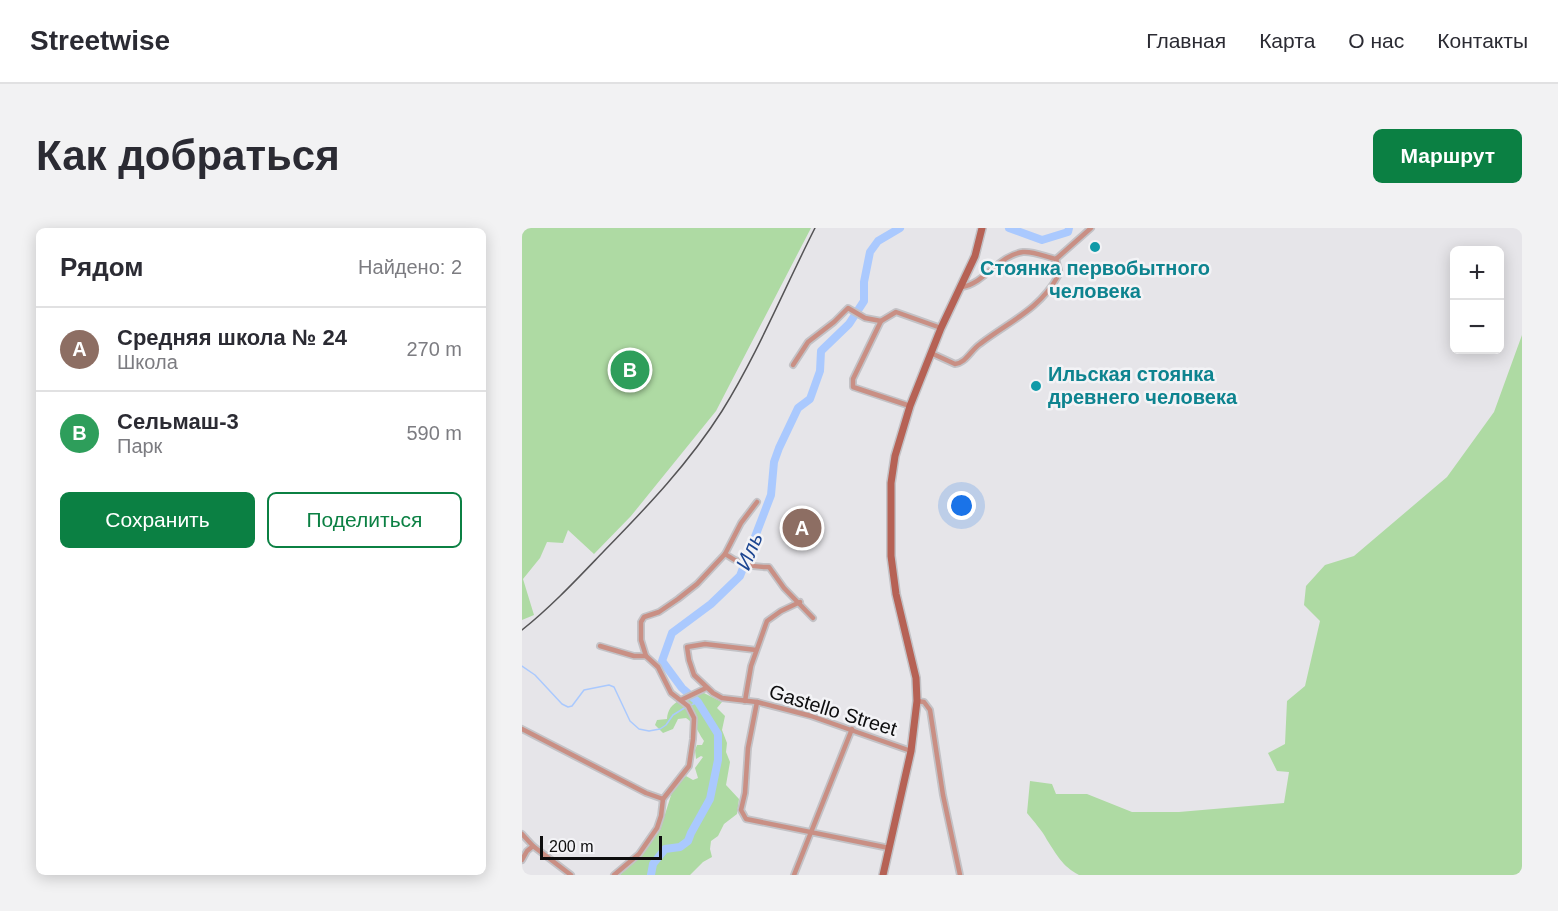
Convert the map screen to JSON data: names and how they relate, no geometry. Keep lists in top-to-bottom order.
{
  "streets": {
    "street": ["Gastello Street"]
  },
  "water": ["Иль"],
  "places": ["Стоянка первобытного человека", "Ильская стоянка древнего человека"],
  "scale_bar": "200 m",
  "page": {
    "header": "Streetwise",
    "nav": [
      "Главная",
      "Карта",
      "О нас",
      "Контакты"
    ],
    "buttons": [
      "Маршрут",
      ["Сохранить", "Поделиться"]
    ],
    "title": "Как добраться",
    "heading": ["Рядом", "Найдено: 2"],
    "map_buttons": ["+", "−"],
    "list": [
      {
        "mark": "A",
        "name": "Средняя школа № 24",
        "note": "Школа",
        "value": "270 m"
      },
      {
        "mark": "B",
        "name": "Сельмаш-3",
        "note": "Парк",
        "value": "590 m"
      }
    ],
    "pins": ["B", "A"],
    "scale": "200 m"
  }
}
